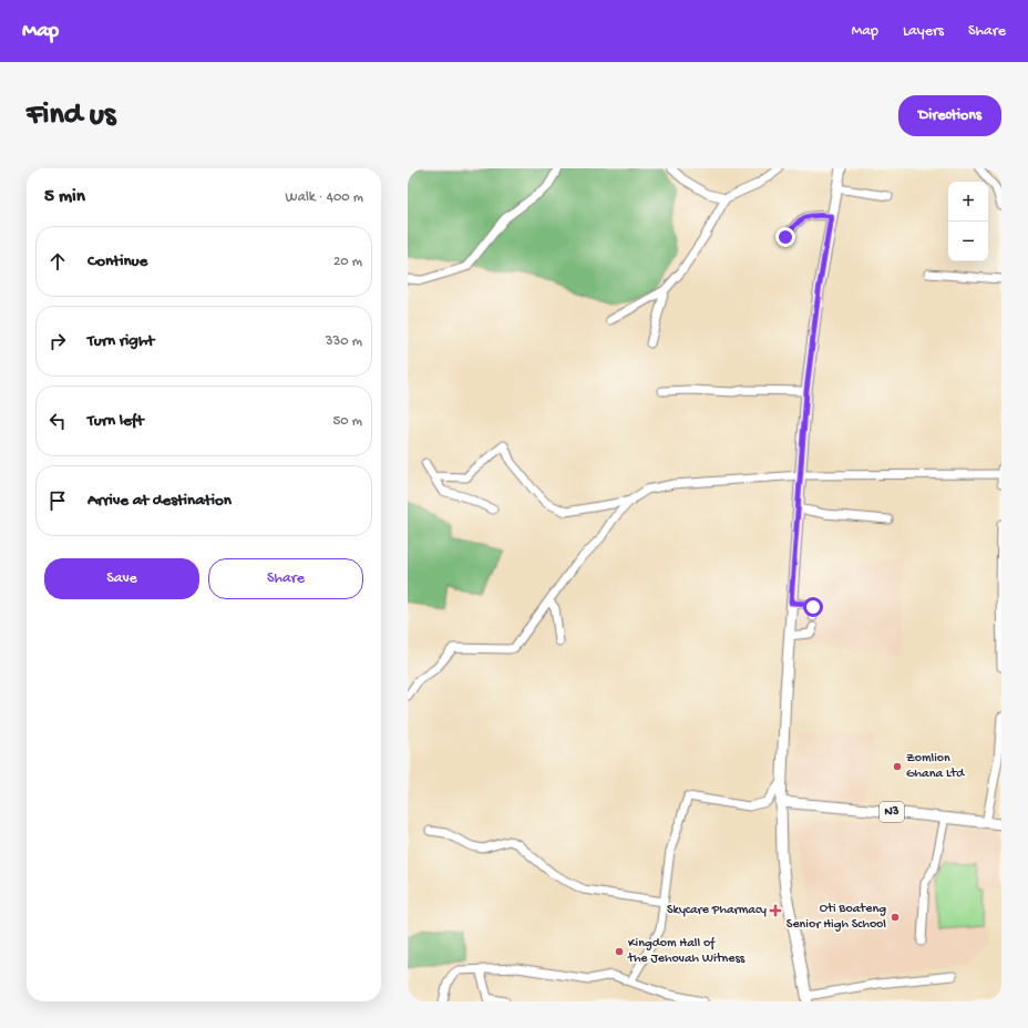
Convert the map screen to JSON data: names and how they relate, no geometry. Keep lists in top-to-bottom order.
{
  "streets": {
    "main road": ["N3"]
  },
  "places": {
    "other": ["Zomlion Ghana Ltd", "Oti Boateng Senior High School", "Kingdom Hall of the Jehovah Witness"],
    "health": ["Skycare Pharmacy"]
  },
  "page": {
    "header": "Map",
    "nav": ["Map", "Layers", "Share"],
    "buttons": [
      "Directions",
      ["Save", "Share"]
    ],
    "title": "Find us",
    "heading": ["5 min", "Walk · 400 m"],
    "map_buttons": ["+", "−"],
    "list": [
      ["Continue", "20 m"],
      ["Turn right", "330 m"],
      ["Turn left", "50 m"],
      "Arrive at destination"
    ]
  }
}
